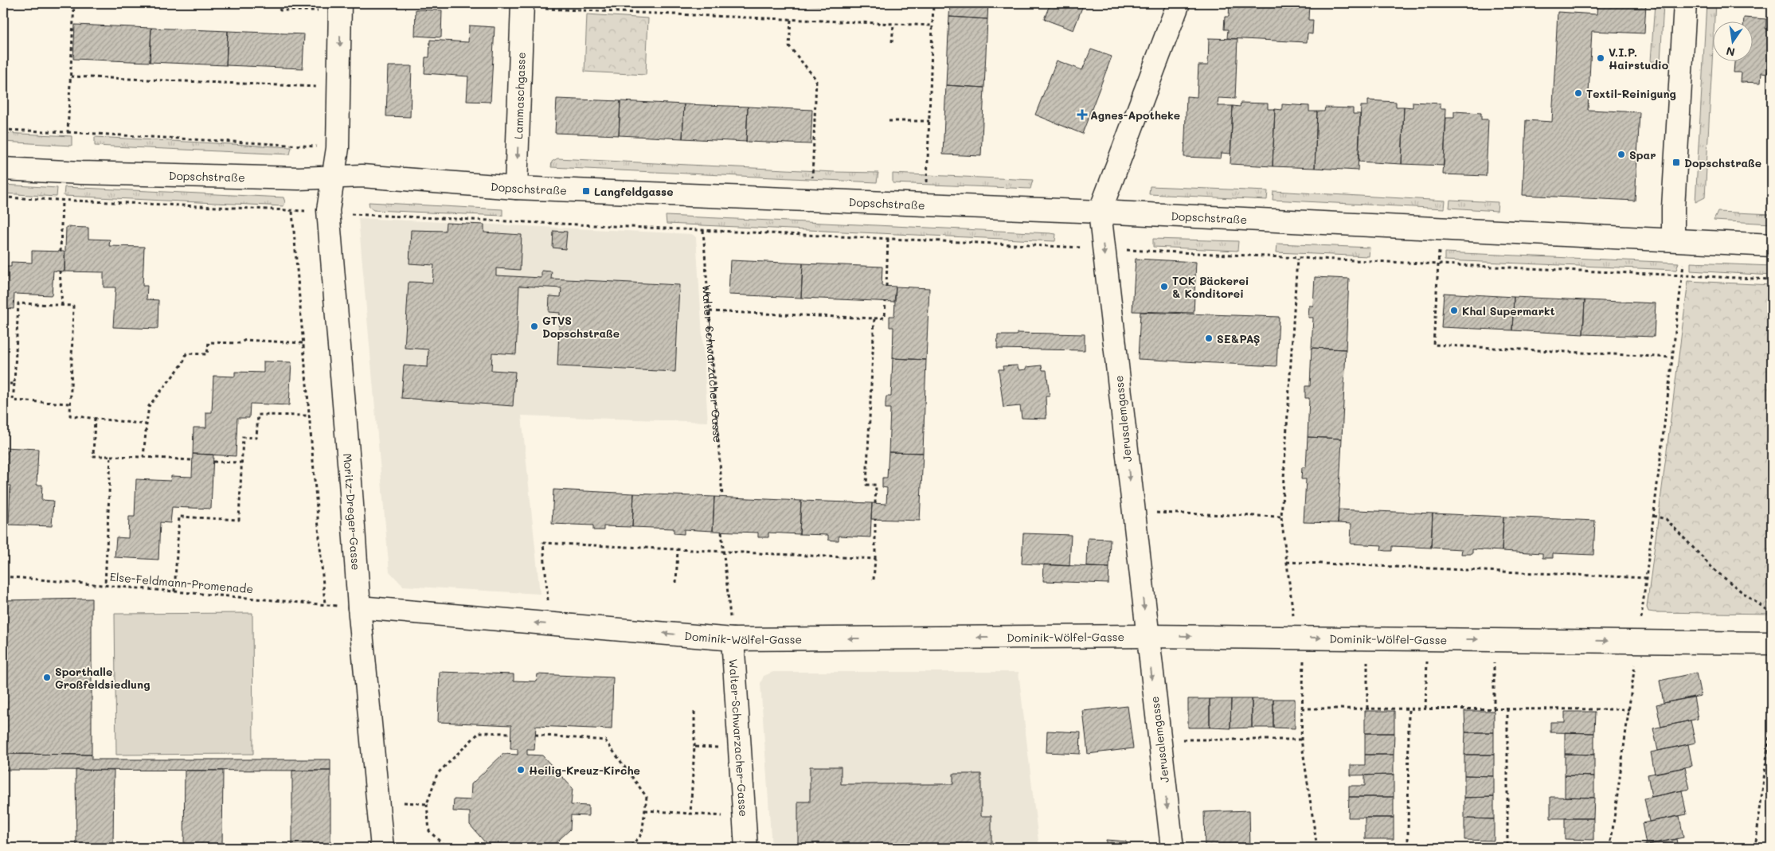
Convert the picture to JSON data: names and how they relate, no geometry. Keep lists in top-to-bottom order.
{
  "streets": {
    "street": [
      "Lammaschgasse",
      "Dopschstraße",
      "Walter-Schwarzacher-Gasse",
      "Jerusalemgasse",
      "Moritz-Dreger-Gasse",
      "Dominik-Wölfel-Gasse"
    ],
    "path": ["Else-Feldmann-Promenade"]
  },
  "crossings": [
    ["Lammaschgasse", "Dopschstraße"],
    ["Dopschstraße", "Jerusalemgasse"],
    ["Dopschstraße", "Moritz-Dreger-Gasse"],
    ["Walter-Schwarzacher-Gasse", "Dominik-Wölfel-Gasse"],
    ["Jerusalemgasse", "Dominik-Wölfel-Gasse"],
    ["Moritz-Dreger-Gasse", "Else-Feldmann-Promenade"],
    ["Moritz-Dreger-Gasse", "Dominik-Wölfel-Gasse"],
    ["Else-Feldmann-Promenade", "Dominik-Wölfel-Gasse"]
  ],
  "one_way": ["Jerusalemgasse"],
  "places": {
    "other": [
      "V.I.P. Hairstudio",
      "Textil-Reinigung",
      "Spar",
      "TOK Bäckerei & Konditorei",
      "Khal Supermarkt",
      "GTVS Dopschstraße",
      "SE&PAŞ",
      "Sporthalle Großfeldsiedlung",
      "Heilig-Kreuz-Kirche"
    ],
    "health": ["Agnes-Apotheke"],
    "transit": ["Dopschstraße", "Langfeldgasse"]
  },
  "north": "bottom"
}
